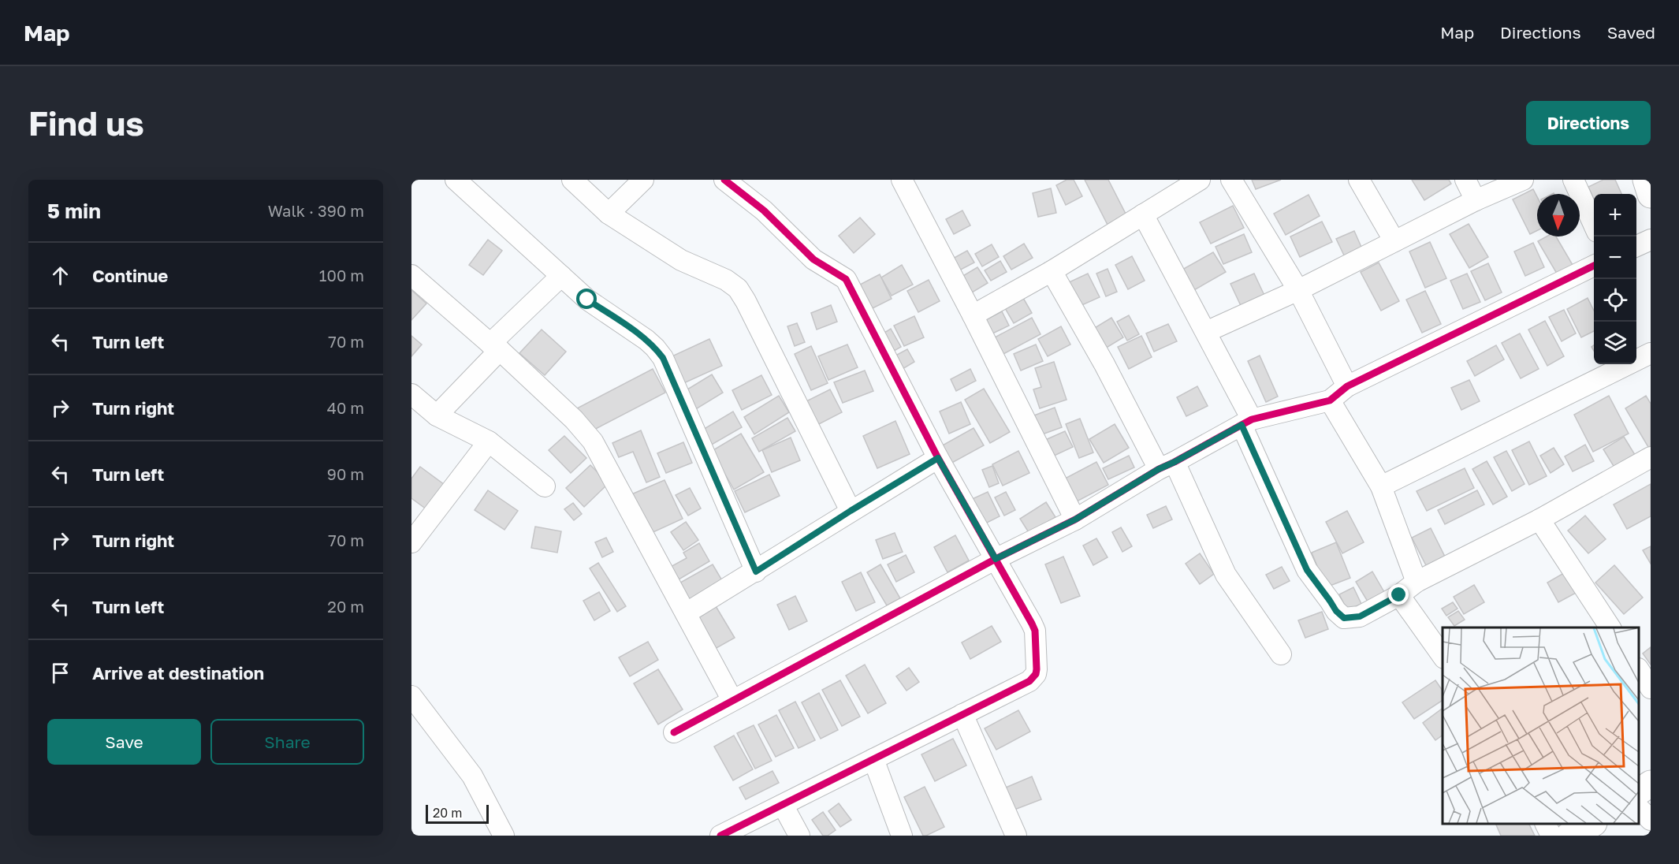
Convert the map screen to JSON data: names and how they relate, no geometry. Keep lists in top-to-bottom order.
{
  "scale_bar": "20 m",
  "north": "bottom",
  "page": {
    "header": "Map",
    "nav": ["Map", "Directions", "Saved"],
    "buttons": [
      "Directions",
      ["Save", "Share"]
    ],
    "title": "Find us",
    "heading": ["5 min", "Walk · 390 m"],
    "map_buttons": ["+", "−"],
    "list": [
      ["Continue", "100 m"],
      ["Turn left", "70 m"],
      ["Turn right", "40 m"],
      ["Turn left", "90 m"],
      ["Turn right", "70 m"],
      ["Turn left", "20 m"],
      "Arrive at destination"
    ],
    "scale": "20 m"
  }
}
